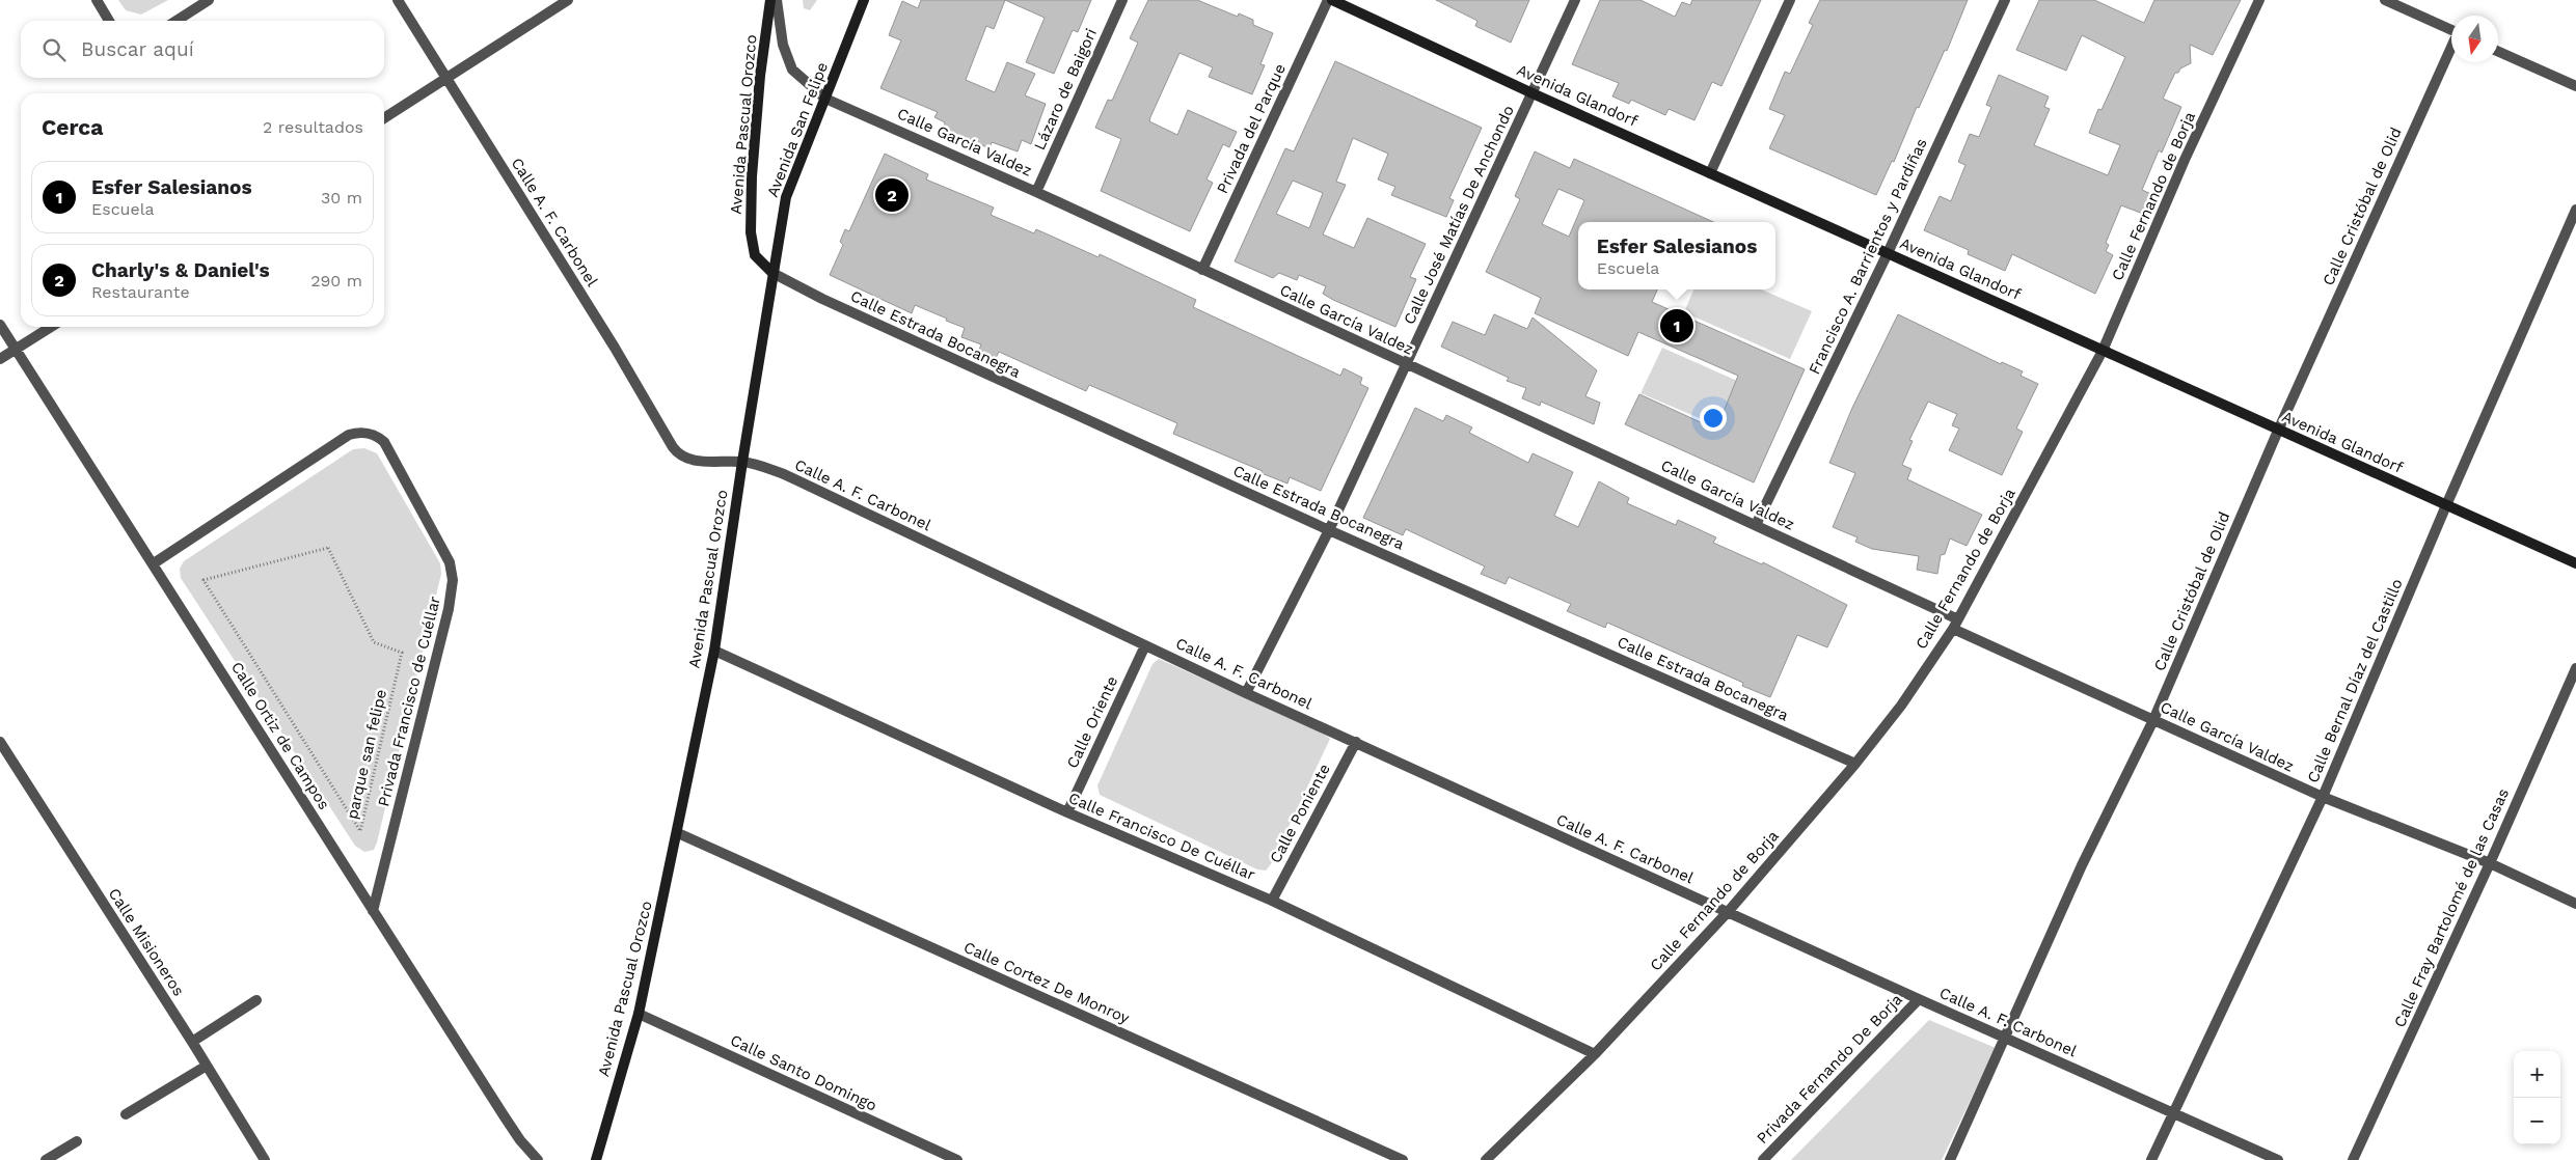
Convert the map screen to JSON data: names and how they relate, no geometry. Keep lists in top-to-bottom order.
{
  "streets": {
    "main road": ["Avenida Glandorf", "Avenida Pascual Orozco", "Avenida San Felipe"],
    "street": [
      "Lázaro de Baigori",
      "Privada del Parque",
      "Calle García Valdez",
      "Calle Fernando de Borja",
      "Calle Cristóbal de Olid",
      "Calle José Matías De Anchondo",
      "Calle A. F. Carbonel",
      "Francisco A. Barrientos y Pardiñas",
      "Calle Estrada Bocanegra",
      "Calle Bernal Díaz del Castillo",
      "Privada Francisco de Cuéllar",
      "Calle Oriente",
      "Calle Ortiz de Campos",
      "Calle Poniente",
      "Calle Francisco De Cuéllar",
      "Calle Fray Bartolomé de las Casas",
      "Calle Misioneros",
      "Calle Cortez De Monroy",
      "Privada Fernando De Borja",
      "Calle Santo Domingo"
    ],
    "path": ["parque san felipe"]
  },
  "crossings": [
    ["Lázaro de Baigori", "Calle García Valdez"],
    ["Avenida Glandorf", "Privada del Parque"],
    ["Avenida Glandorf", "Calle Fernando de Borja"],
    ["Avenida Glandorf", "Calle Cristóbal de Olid"],
    ["Avenida Glandorf", "Calle José Matías De Anchondo"],
    ["Avenida Glandorf", "Francisco A. Barrientos y Pardiñas"],
    ["Avenida Glandorf", "Calle Bernal Díaz del Castillo"],
    ["Avenida Pascual Orozco", "Avenida San Felipe"],
    ["Avenida Pascual Orozco", "Calle A. F. Carbonel"],
    ["Avenida Pascual Orozco", "Calle Estrada Bocanegra"],
    ["Avenida Pascual Orozco", "Calle Francisco De Cuéllar"],
    ["Avenida Pascual Orozco", "Calle Cortez De Monroy"],
    ["Avenida Pascual Orozco", "Calle Santo Domingo"],
    ["Privada del Parque", "Calle García Valdez"],
    ["Avenida San Felipe", "Calle García Valdez"],
    ["Avenida San Felipe", "Calle Estrada Bocanegra"],
    ["Calle García Valdez", "Calle Fernando de Borja"],
    ["Calle García Valdez", "Calle Cristóbal de Olid"],
    ["Calle García Valdez", "Calle José Matías De Anchondo"],
    ["Calle García Valdez", "Francisco A. Barrientos y Pardiñas"],
    ["Calle García Valdez", "Calle Bernal Díaz del Castillo"],
    ["Calle García Valdez", "Calle Fray Bartolomé de las Casas"],
    ["Calle Fernando de Borja", "Calle A. F. Carbonel"],
    ["Calle Fernando de Borja", "Calle Estrada Bocanegra"],
    ["Calle Fernando de Borja", "Calle Francisco De Cuéllar"],
    ["Calle Cristóbal de Olid", "Calle A. F. Carbonel"],
    ["Calle José Matías De Anchondo", "Calle A. F. Carbonel"],
    ["Calle José Matías De Anchondo", "Calle Estrada Bocanegra"],
    ["Calle A. F. Carbonel", "Calle Bernal Díaz del Castillo"],
    ["Calle A. F. Carbonel", "Calle Oriente"],
    ["Calle A. F. Carbonel", "Calle Poniente"],
    ["Calle A. F. Carbonel", "Privada Fernando De Borja"],
    ["Privada Francisco de Cuéllar", "Calle Ortiz de Campos"],
    ["Calle Oriente", "Calle Francisco De Cuéllar"],
    ["Calle Poniente", "Calle Francisco De Cuéllar"]
  ],
  "north": "bottom",
  "page": {
    "search": "Buscar aquí",
    "heading": ["Cerca", "2 resultados"],
    "list": [
      {
        "mark": "1",
        "name": "Esfer Salesianos",
        "note": "Escuela",
        "value": "30 m"
      },
      {
        "mark": "2",
        "name": "Charly's & Daniel's",
        "note": "Restaurante",
        "value": "290 m"
      }
    ],
    "pins": ["2", "1"],
    "popup": ["Esfer Salesianos", "Escuela"],
    "map_buttons": ["+", "−"]
  }
}
